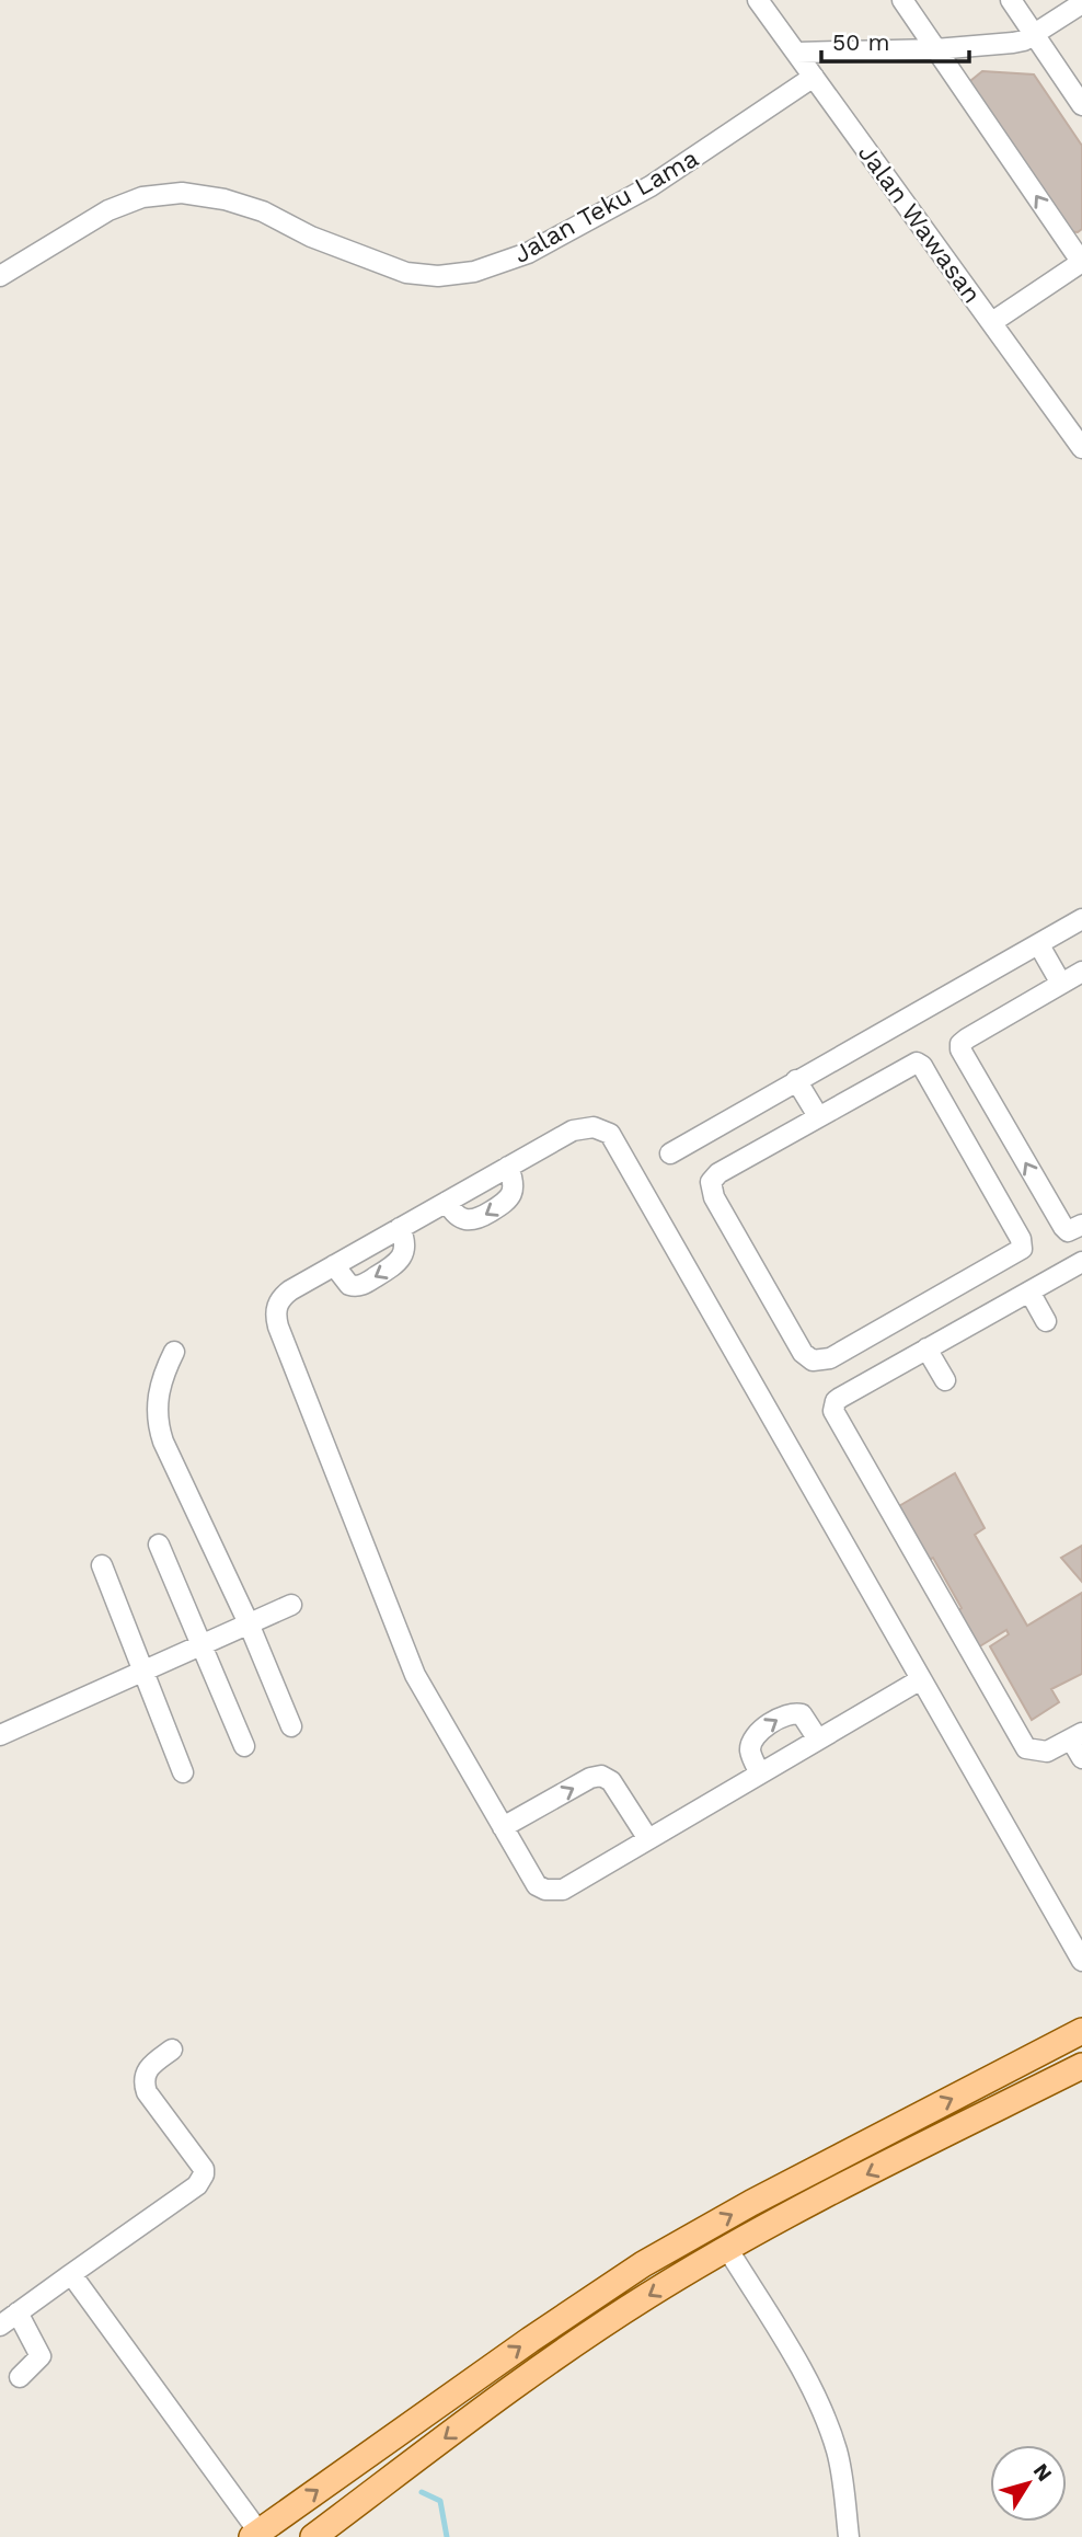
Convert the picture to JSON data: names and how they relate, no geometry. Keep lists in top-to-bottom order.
{
  "streets": {
    "street": ["Jalan Teku Lama", "Jalan Wawasan"]
  },
  "crossings": [
    ["Jalan Teku Lama", "Jalan Wawasan"]
  ],
  "scale_bar": "50 m",
  "north": "top right"
}
